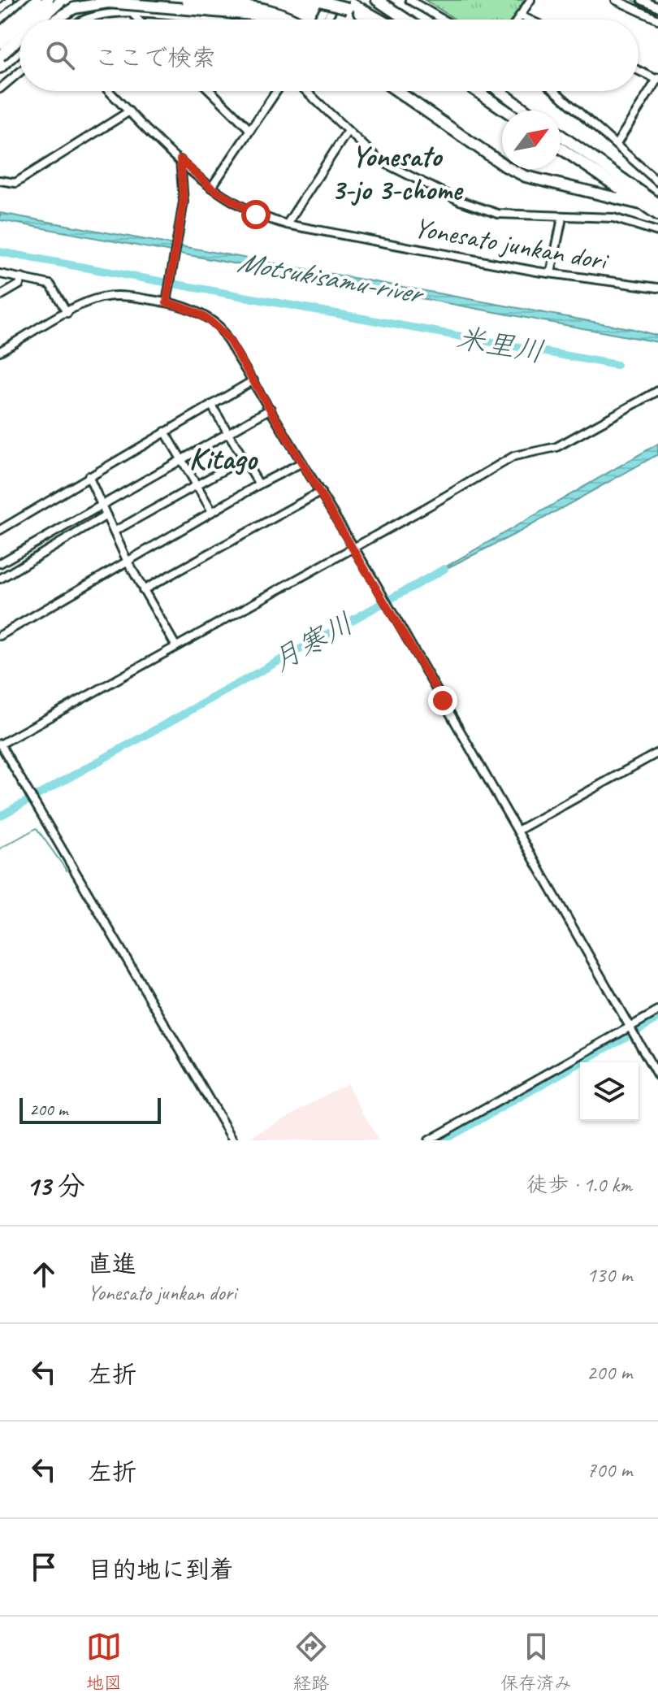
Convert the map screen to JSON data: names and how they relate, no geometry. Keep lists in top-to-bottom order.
{
  "streets": {
    "street": ["Yonesato junkan dori"]
  },
  "districts": ["Yonesato 3-jo 3-chome", "Kitago"],
  "water": ["Motsukisamu-river", "米里川", "月寒川"],
  "scale_bar": "200 m",
  "north": "top right",
  "page": {
    "search": "ここで検索",
    "scale": "200 m",
    "heading": ["13 分", "徒歩 · 1.0 km"],
    "list": [
      ["直進", "Yonesato junkan dori", "130 m"],
      ["左折", "200 m"],
      ["左折", "700 m"],
      "目的地に到着"
    ],
    "nav": ["地図", "経路", "保存済み"]
  }
}
